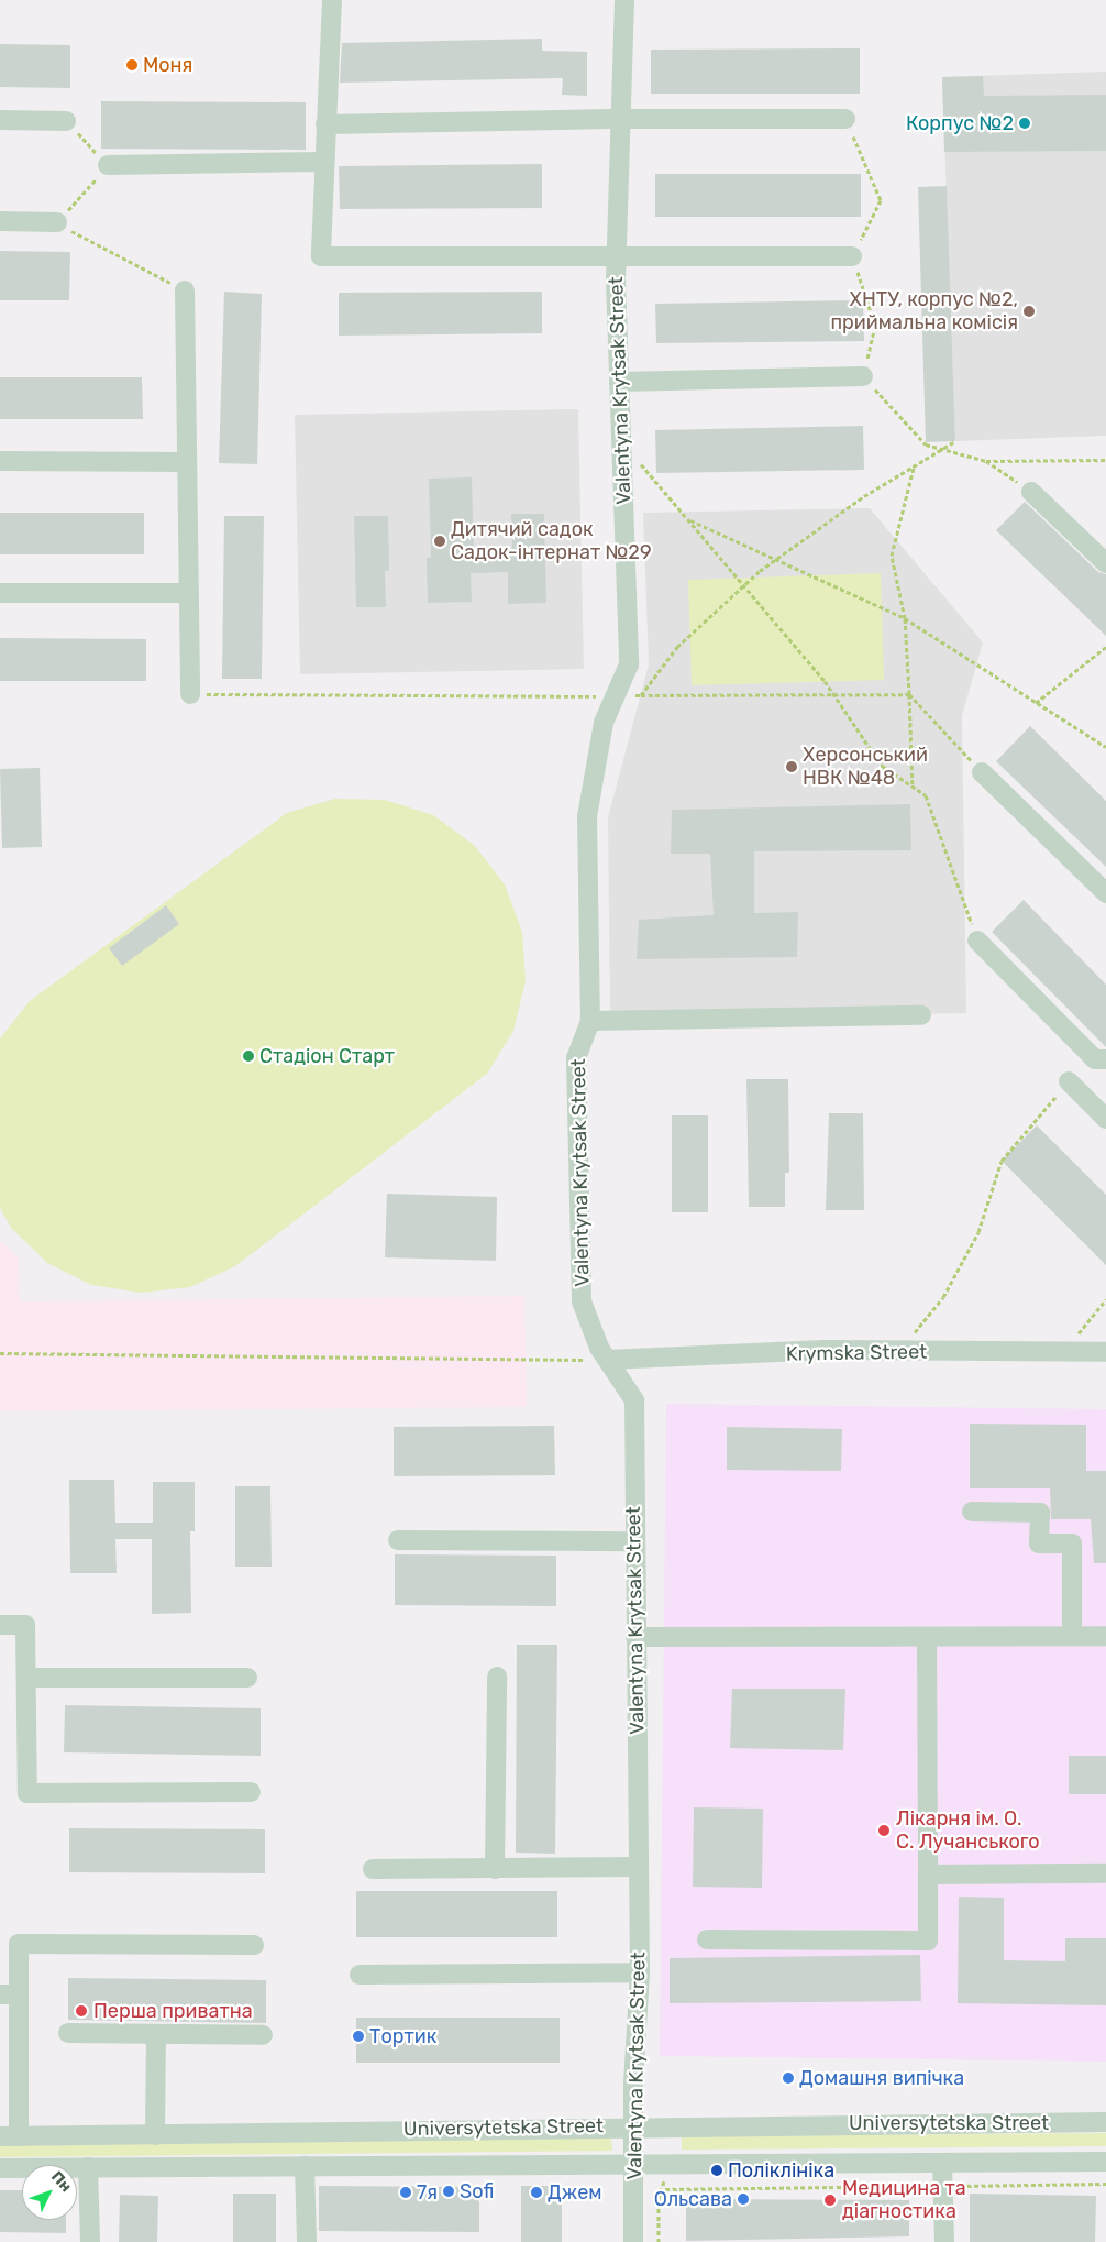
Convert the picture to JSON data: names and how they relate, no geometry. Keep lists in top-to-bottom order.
{
  "streets": {
    "street": ["Valentyna Krytsak Street", "Krymska Street", "Universytetska Street"]
  },
  "crossings": [
    ["Valentyna Krytsak Street", "Krymska Street"],
    ["Valentyna Krytsak Street", "Universytetska Street"]
  ],
  "places": [
    "Моня",
    "Корпус №2",
    "ХНТУ, корпус №2, приймальна комісія",
    "Дитячий садок Садок-інтернат №29",
    "Херсонський НВК №48",
    "Стадіон Старт",
    "Лікарня ім. О. С. Лучанського",
    "Перша приватна",
    "Тортик",
    "Домашня випічка",
    "Поліклініка",
    "Sofi",
    "7я",
    "Джем",
    "Ольсава",
    "Медицина та діагностика"
  ],
  "north": "top right"
}
